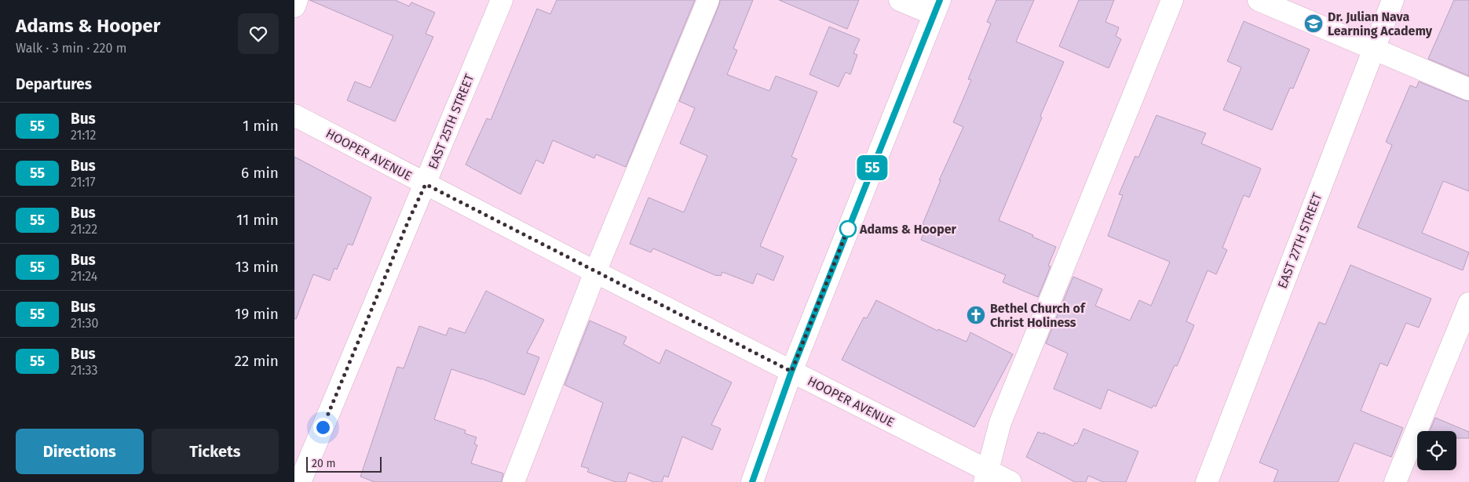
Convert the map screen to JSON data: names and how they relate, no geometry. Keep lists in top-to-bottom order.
{
  "streets": {
    "street": ["EAST 25TH STREET", "HOOPER AVENUE", "EAST 27TH STREET"]
  },
  "crossings": [
    ["EAST 25TH STREET", "HOOPER AVENUE"]
  ],
  "places": {
    "school or university": ["Dr. Julian Nava Learning Academy"],
    "other": ["Adams & Hooper"],
    "church": ["Bethel Church of Christ Holiness"]
  },
  "lines": ["bus line 55"],
  "scale_bar": "20 m",
  "page": {
    "heading": [
      ["Adams & Hooper", "Walk · 3 min · 220 m"],
      "Departures"
    ],
    "on_map": "55",
    "list": [
      {
        "mark": "55",
        "name": "Bus",
        "note": "21:12",
        "value": "1 min"
      },
      {
        "mark": "55",
        "name": "Bus",
        "note": "21:17",
        "value": "6 min"
      },
      {
        "mark": "55",
        "name": "Bus",
        "note": "21:22",
        "value": "11 min"
      },
      {
        "mark": "55",
        "name": "Bus",
        "note": "21:24",
        "value": "13 min"
      },
      {
        "mark": "55",
        "name": "Bus",
        "note": "21:30",
        "value": "19 min"
      },
      {
        "mark": "55",
        "name": "Bus",
        "note": "21:33",
        "value": "22 min"
      }
    ],
    "buttons": ["Directions", "Tickets"],
    "scale": "20 m"
  }
}
